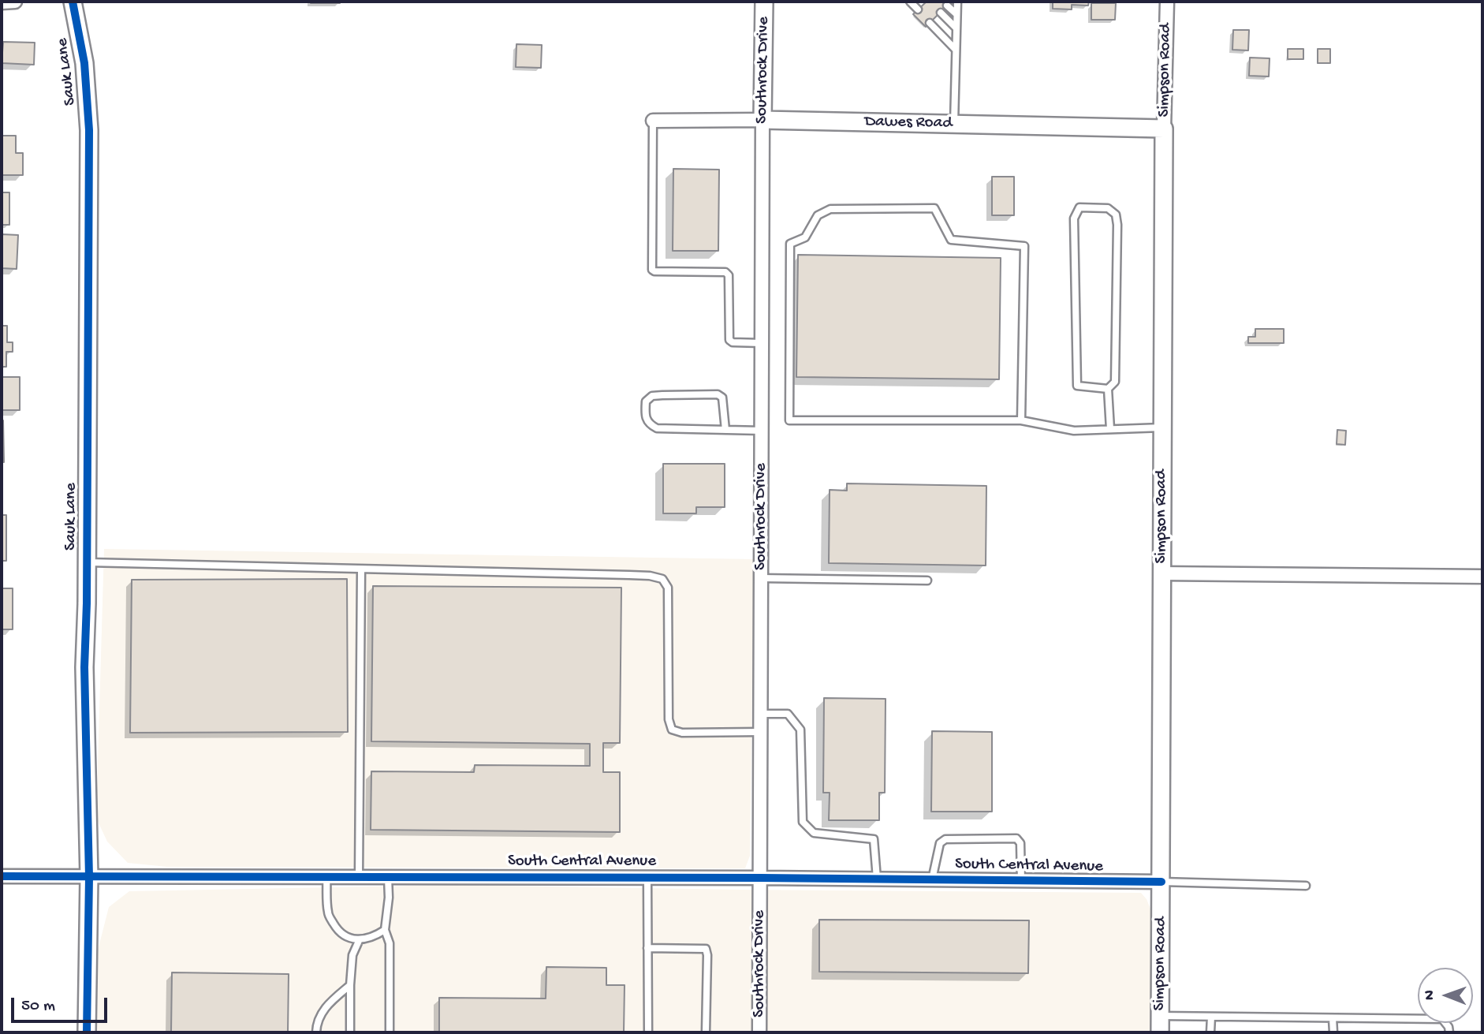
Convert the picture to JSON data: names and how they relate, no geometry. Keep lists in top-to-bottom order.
{
  "streets": {
    "street": [
      "Southrock Drive",
      "Simpson Road",
      "Sauk Lane",
      "Dawes Road",
      "South Central Avenue"
    ]
  },
  "crossings": [
    ["Southrock Drive", "Dawes Road"],
    ["Southrock Drive", "South Central Avenue"],
    ["Simpson Road", "Dawes Road"],
    ["Simpson Road", "South Central Avenue"],
    ["Sauk Lane", "South Central Avenue"]
  ],
  "scale_bar": "50 m",
  "north": "left"
}
